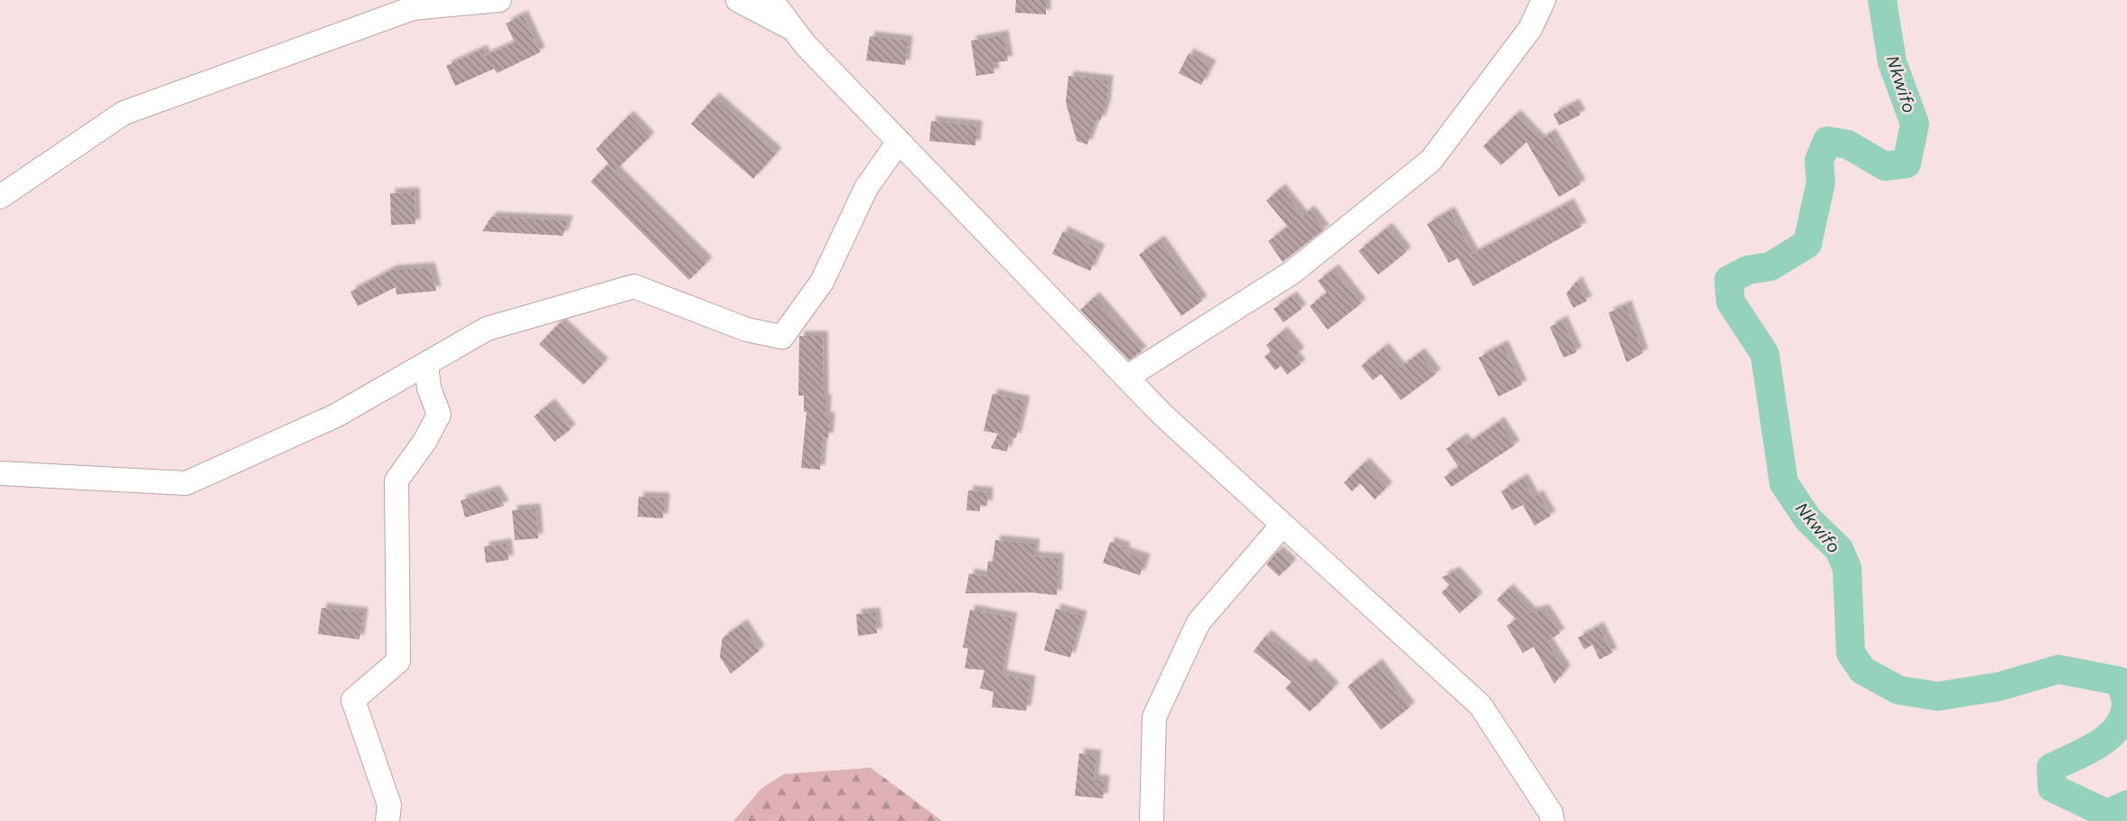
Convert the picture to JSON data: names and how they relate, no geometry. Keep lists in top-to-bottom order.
{
  "water": ["Nkwifo"]
}
